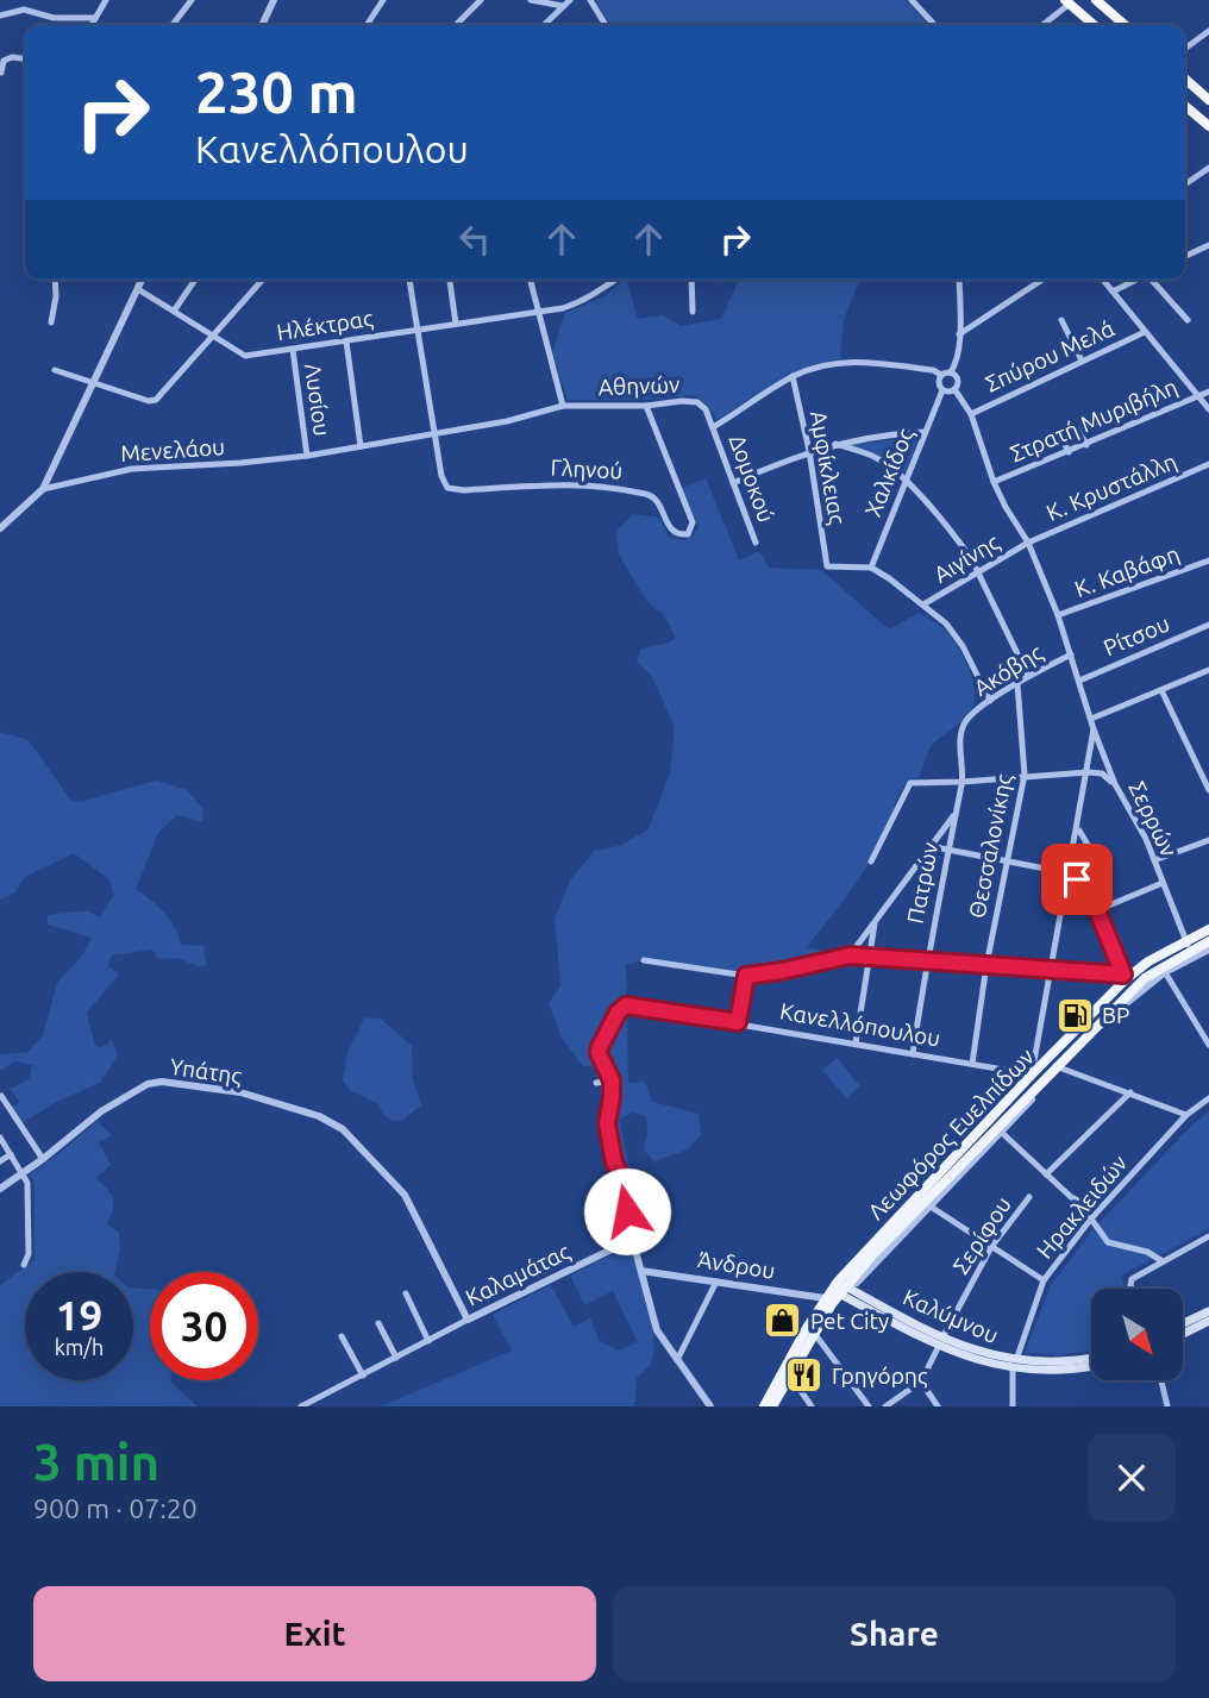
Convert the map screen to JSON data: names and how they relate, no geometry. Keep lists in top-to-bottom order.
{
  "streets": {
    "main road": ["Λεωφόρος Ευελπίδων", "Καλύμνου"],
    "street": [
      "Ηλέκτρας",
      "Σπύρου Μελά",
      "Αθηνών",
      "Λυσίου",
      "Στρατή Μυριβήλη",
      "Μενελάου",
      "Αμφίκλειας",
      "Γληνού",
      "Χαλκίδος",
      "Δομοκού",
      "Κ. Κρυστάλλη",
      "Αιγίνης",
      "Κ. Καβάφη",
      "Ρίτσου",
      "Ακόβης",
      "Σερρών",
      "Θεσσαλονίκης",
      "Πατρών",
      "Κανελλόπουλου",
      "Υπάτης",
      "Ηρακλειδών",
      "Σερίφου",
      "Άνδρου",
      "Καλαμάτας"
    ]
  },
  "crossings": [
    ["Ηλέκτρας", "Λυσίου"],
    ["Αθηνών", "Λυσίου"],
    ["Αθηνών", "Μενελάου"],
    ["Αθηνών", "Γληνού"],
    ["Αθηνών", "Δομοκού"],
    ["Λυσίου", "Μενελάου"],
    ["Αμφίκλειας", "Χαλκίδος"],
    ["Κ. Κρυστάλλη", "Αιγίνης"],
    ["Ρίτσου", "Σερρών"],
    ["Ακόβης", "Θεσσαλονίκης"],
    ["Ακόβης", "Πατρών"],
    ["Σερρών", "Λεωφόρος Ευελπίδων"],
    ["Θεσσαλονίκης", "Κανελλόπουλου"],
    ["Πατρών", "Κανελλόπουλου"],
    ["Κανελλόπουλου", "Λεωφόρος Ευελπίδων"],
    ["Υπάτης", "Καλαμάτας"],
    ["Λεωφόρος Ευελπίδων", "Άνδρου"],
    ["Λεωφόρος Ευελπίδων", "Καλύμνου"],
    ["Ηρακλειδών", "Καλύμνου"],
    ["Σερίφου", "Καλύμνου"]
  ],
  "places": {
    "fuel station": ["BP"],
    "shop": ["Pet City"],
    "restaurant": ["Γρηγόρης"]
  },
  "north": "bottom right",
  "page": {
    "turn": ["230 m", "Κανελλόπουλου"],
    "speed": "19 km/h",
    "limit": "30",
    "heading": ["3 min", "900 m · 07:20"],
    "buttons": ["Exit", "Share"]
  }
}
